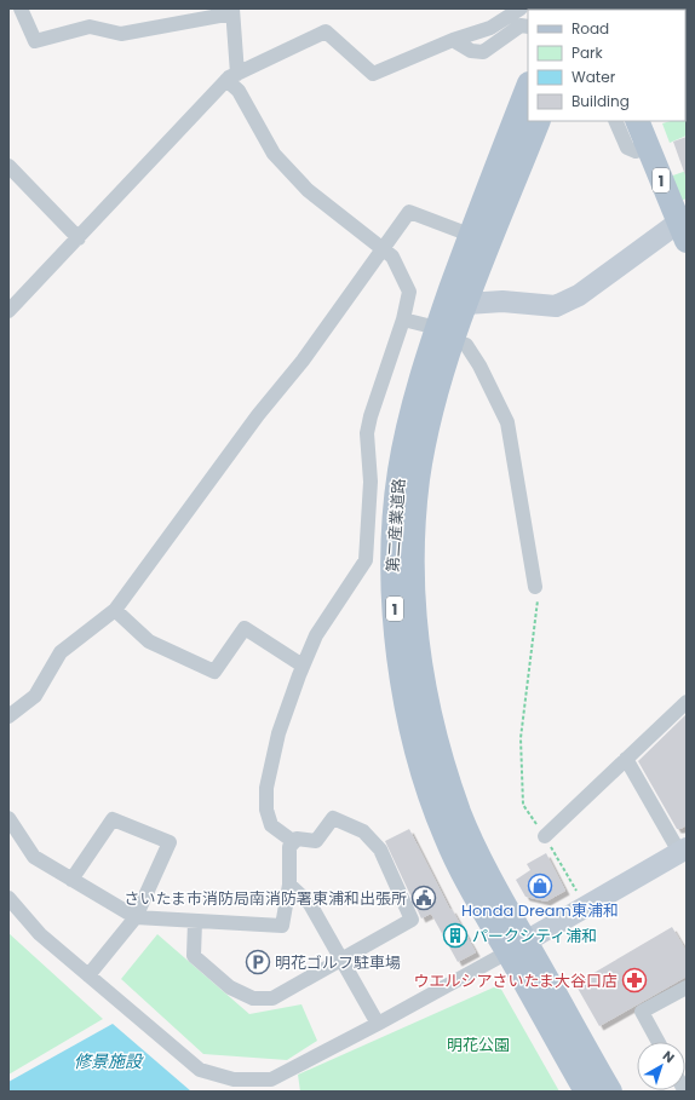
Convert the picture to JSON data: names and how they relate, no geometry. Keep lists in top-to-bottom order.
{
  "streets": {
    "main road": ["1", "第二産業道路"]
  },
  "water": ["修景施設"],
  "parks": ["明花公園"],
  "places": {
    "shop": ["Honda Dream東浦和"],
    "public building": ["さいたま市消防局南消防署東浦和出張所"],
    "building": ["パークシティ浦和"],
    "parking": ["明花ゴルフ駐車場"],
    "pharmacy": ["ウエルシアさいたま大谷口店"]
  },
  "legend": [
    "Road",
    "Park",
    "Water",
    "Building"
  ],
  "north": "top right"
}
